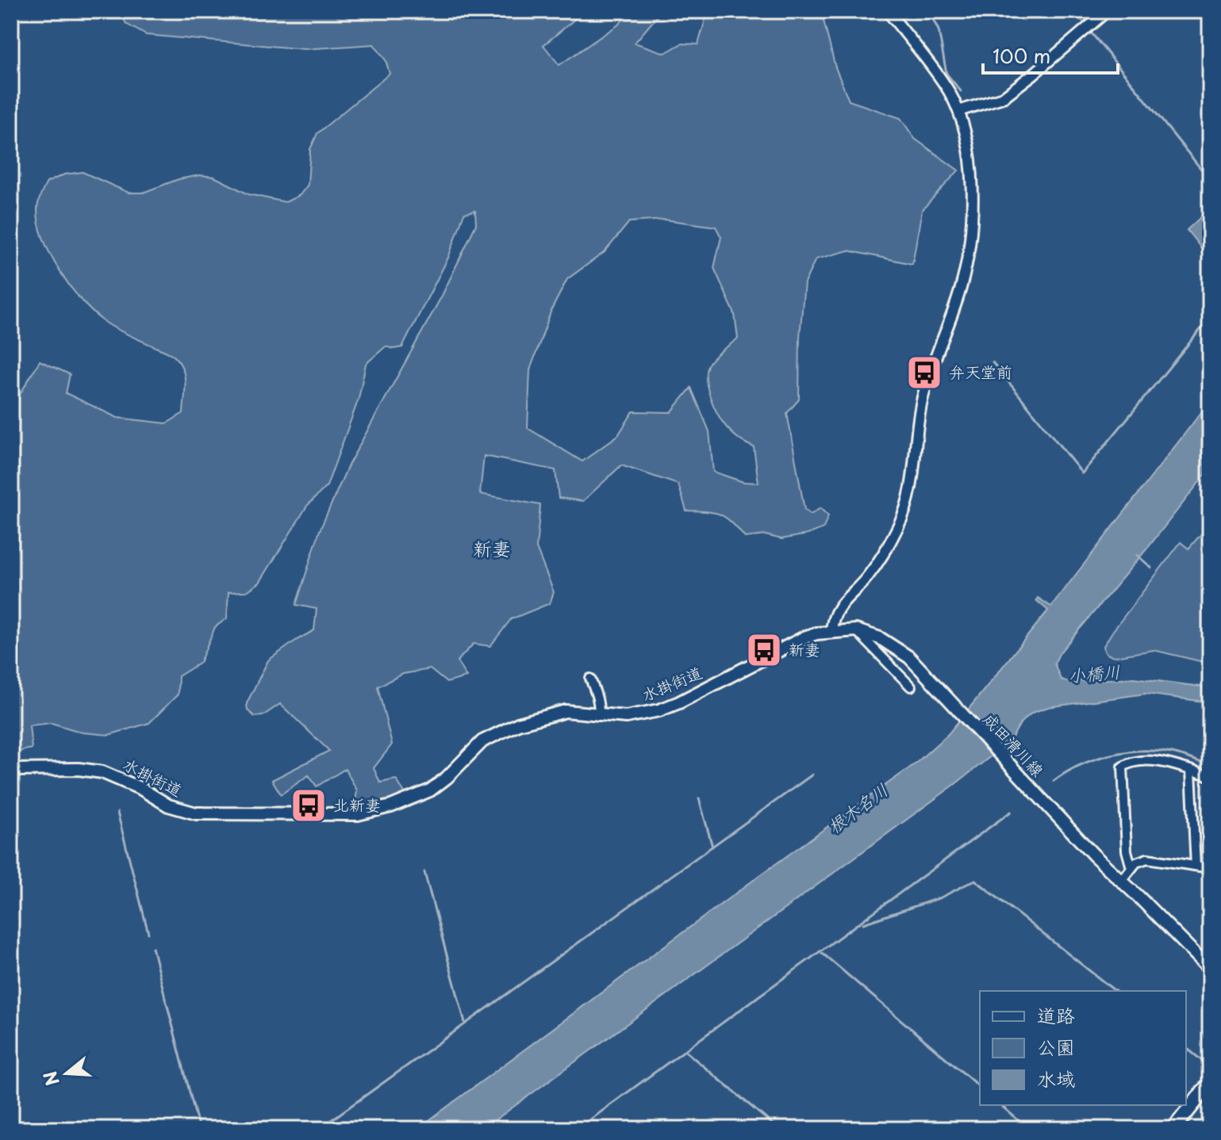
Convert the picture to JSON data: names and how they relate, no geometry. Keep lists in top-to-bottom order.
{
  "streets": {
    "main road": ["水掛街道", "成田滑川線"]
  },
  "crossings": [
    ["水掛街道", "成田滑川線"]
  ],
  "districts": ["新妻"],
  "water": ["小橋川", "根木名川"],
  "places": {
    "bus stop": ["弁天堂前", "新妻", "北新妻"]
  },
  "legend": ["道路", "公園", "水域"],
  "scale_bar": "100 m",
  "north": "left"
}
